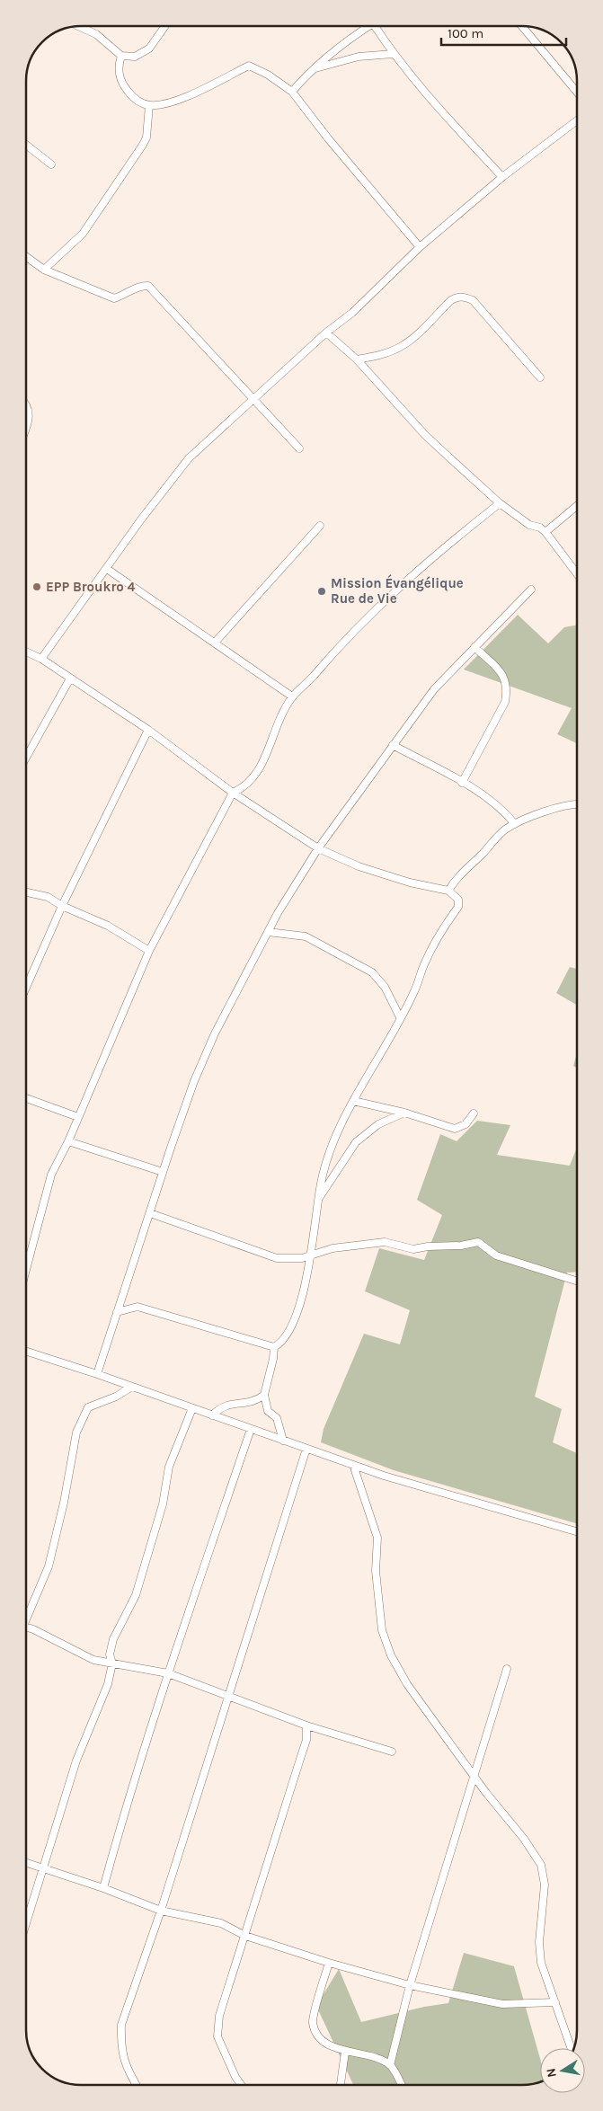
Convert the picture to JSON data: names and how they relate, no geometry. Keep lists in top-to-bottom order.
{
  "places": ["EPP Broukro 4", "Mission Évangélique Rue de Vie"],
  "scale_bar": "100 m",
  "north": "left"
}
